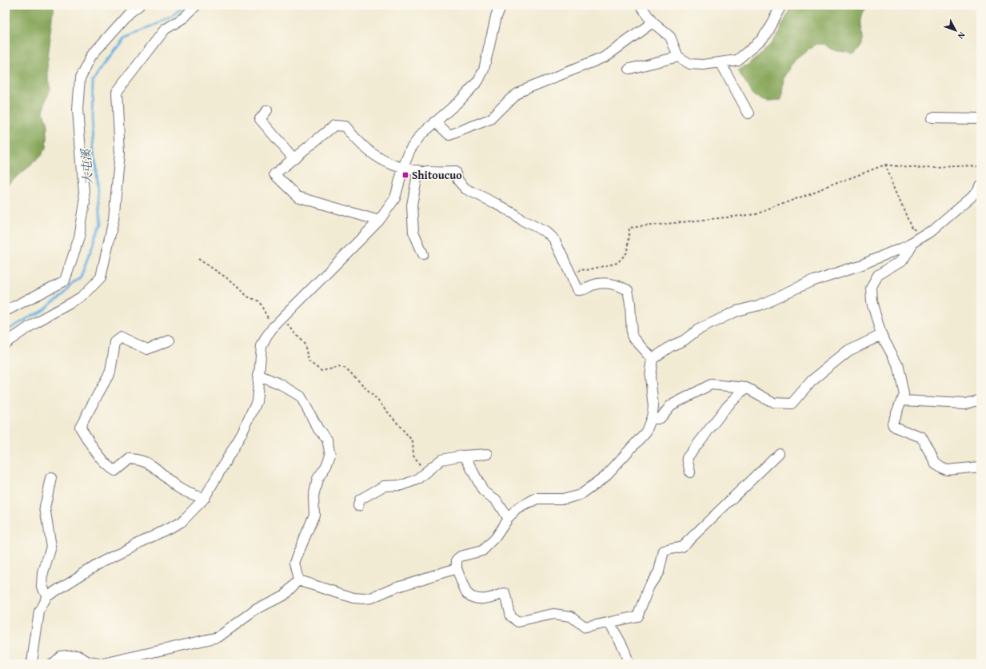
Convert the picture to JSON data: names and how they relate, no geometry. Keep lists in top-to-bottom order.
{
  "water": ["大屯溪"],
  "places": {
    "transit": ["Shitoucuo"]
  },
  "north": "bottom right"
}
